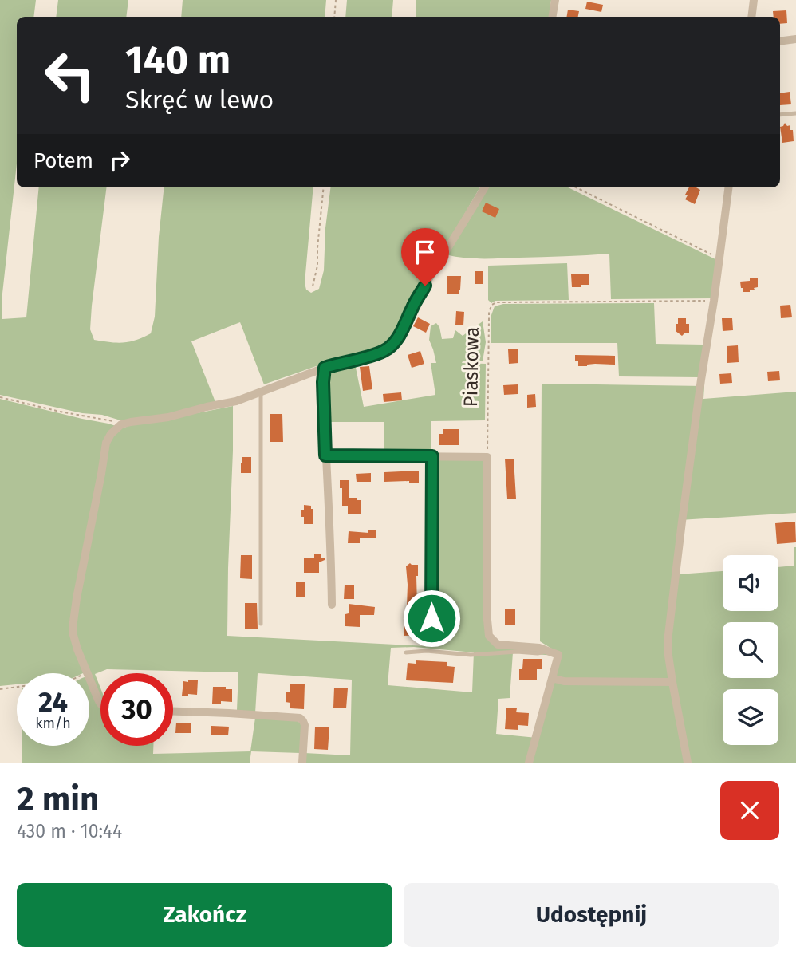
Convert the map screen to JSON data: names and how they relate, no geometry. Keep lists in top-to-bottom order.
{
  "streets": {
    "path": ["Piaskowa"]
  },
  "page": {
    "turn": ["140 m", "Skręć w lewo"],
    "then": "Potem",
    "speed": "24 km/h",
    "limit": "30",
    "heading": ["2 min", "430 m · 10:44"],
    "buttons": ["Zakończ", "Udostępnij"]
  }
}
